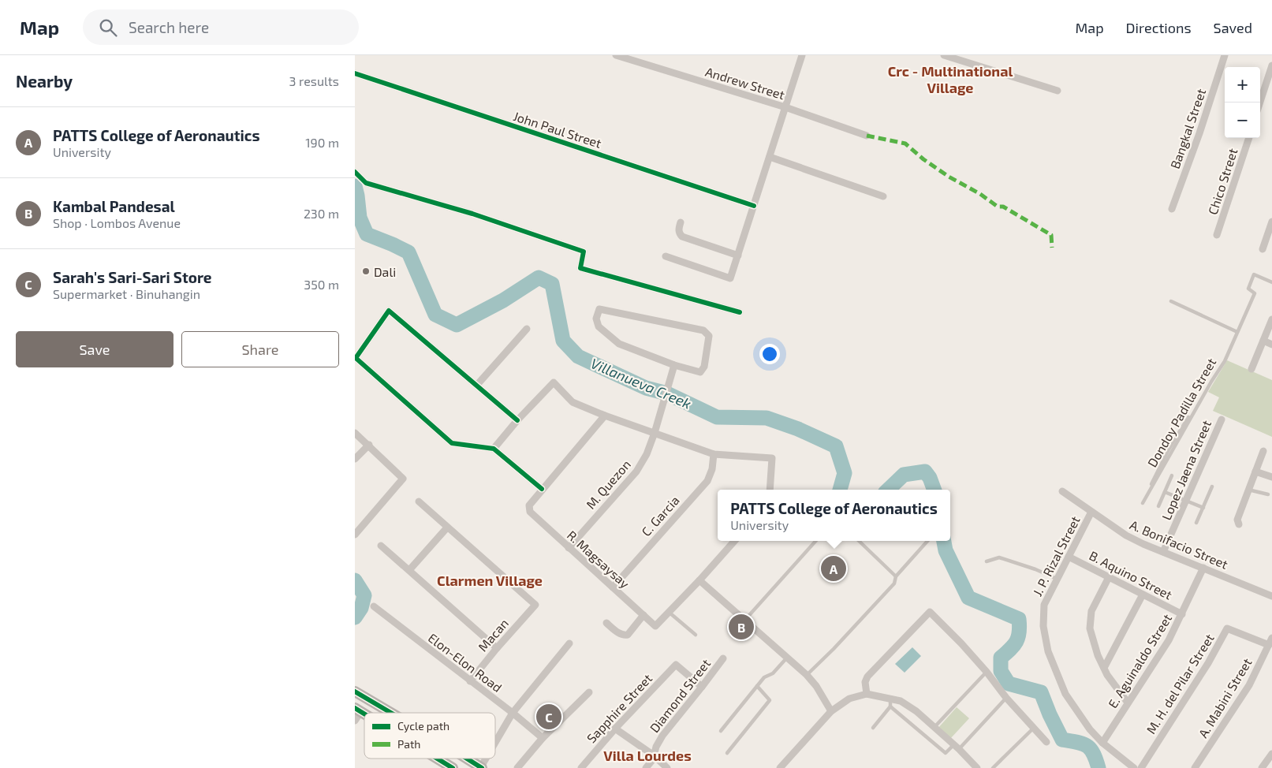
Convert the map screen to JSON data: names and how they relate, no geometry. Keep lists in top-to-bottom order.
{
  "streets": {
    "street": [
      "Andrew Street",
      "Bangkal Street",
      "John Paul Street",
      "Chico Street",
      "Lopez Jaena Street",
      "M. Quezon",
      "C. Garcia",
      "A. Bonifacio Street",
      "J. P. Rizal Street",
      "R. Magsaysay",
      "B. Aquino Street",
      "Macan",
      "E. Aguinaldo Street",
      "Elon-Elon Road",
      "M. H. del Pilar Street",
      "Diamond Street",
      "A. Mabini Street",
      "Sapphire Street"
    ],
    "lane": ["Dondoy Padilla Street"]
  },
  "crossings": [
    ["Lopez Jaena Street", "A. Bonifacio Street"],
    ["M. Quezon", "R. Magsaysay"],
    ["C. Garcia", "R. Magsaysay"],
    ["A. Bonifacio Street", "J. P. Rizal Street"],
    ["A. Bonifacio Street", "E. Aguinaldo Street"],
    ["J. P. Rizal Street", "B. Aquino Street"],
    ["J. P. Rizal Street", "E. Aguinaldo Street"],
    ["B. Aquino Street", "E. Aguinaldo Street"],
    ["Macan", "Elon-Elon Road"],
    ["M. H. del Pilar Street", "A. Mabini Street"],
    ["Diamond Street", "Sapphire Street"]
  ],
  "districts": ["Crc - Multinational Village", "Clarmen Village", "Villa Lourdes"],
  "water": ["Villanueva Creek"],
  "places": ["Dali"],
  "legend": ["Cycle path", "Path"],
  "page": {
    "header": "Map",
    "search": "Search here",
    "nav": ["Map", "Directions", "Saved"],
    "heading": ["Nearby", "3 results"],
    "map_buttons": ["+", "−"],
    "list": [
      {
        "mark": "A",
        "name": "PATTS College of Aeronautics",
        "note": "University",
        "value": "190 m"
      },
      {
        "mark": "B",
        "name": "Kambal Pandesal",
        "note": "Shop · Lombos Avenue",
        "value": "230 m"
      },
      {
        "mark": "C",
        "name": "Sarah's Sari-Sari Store",
        "note": "Supermarket · Binuhangin",
        "value": "350 m"
      }
    ],
    "buttons": ["Save", "Share"],
    "popup": ["PATTS College of Aeronautics", "University"],
    "pins": ["A", "B", "C"]
  }
}
